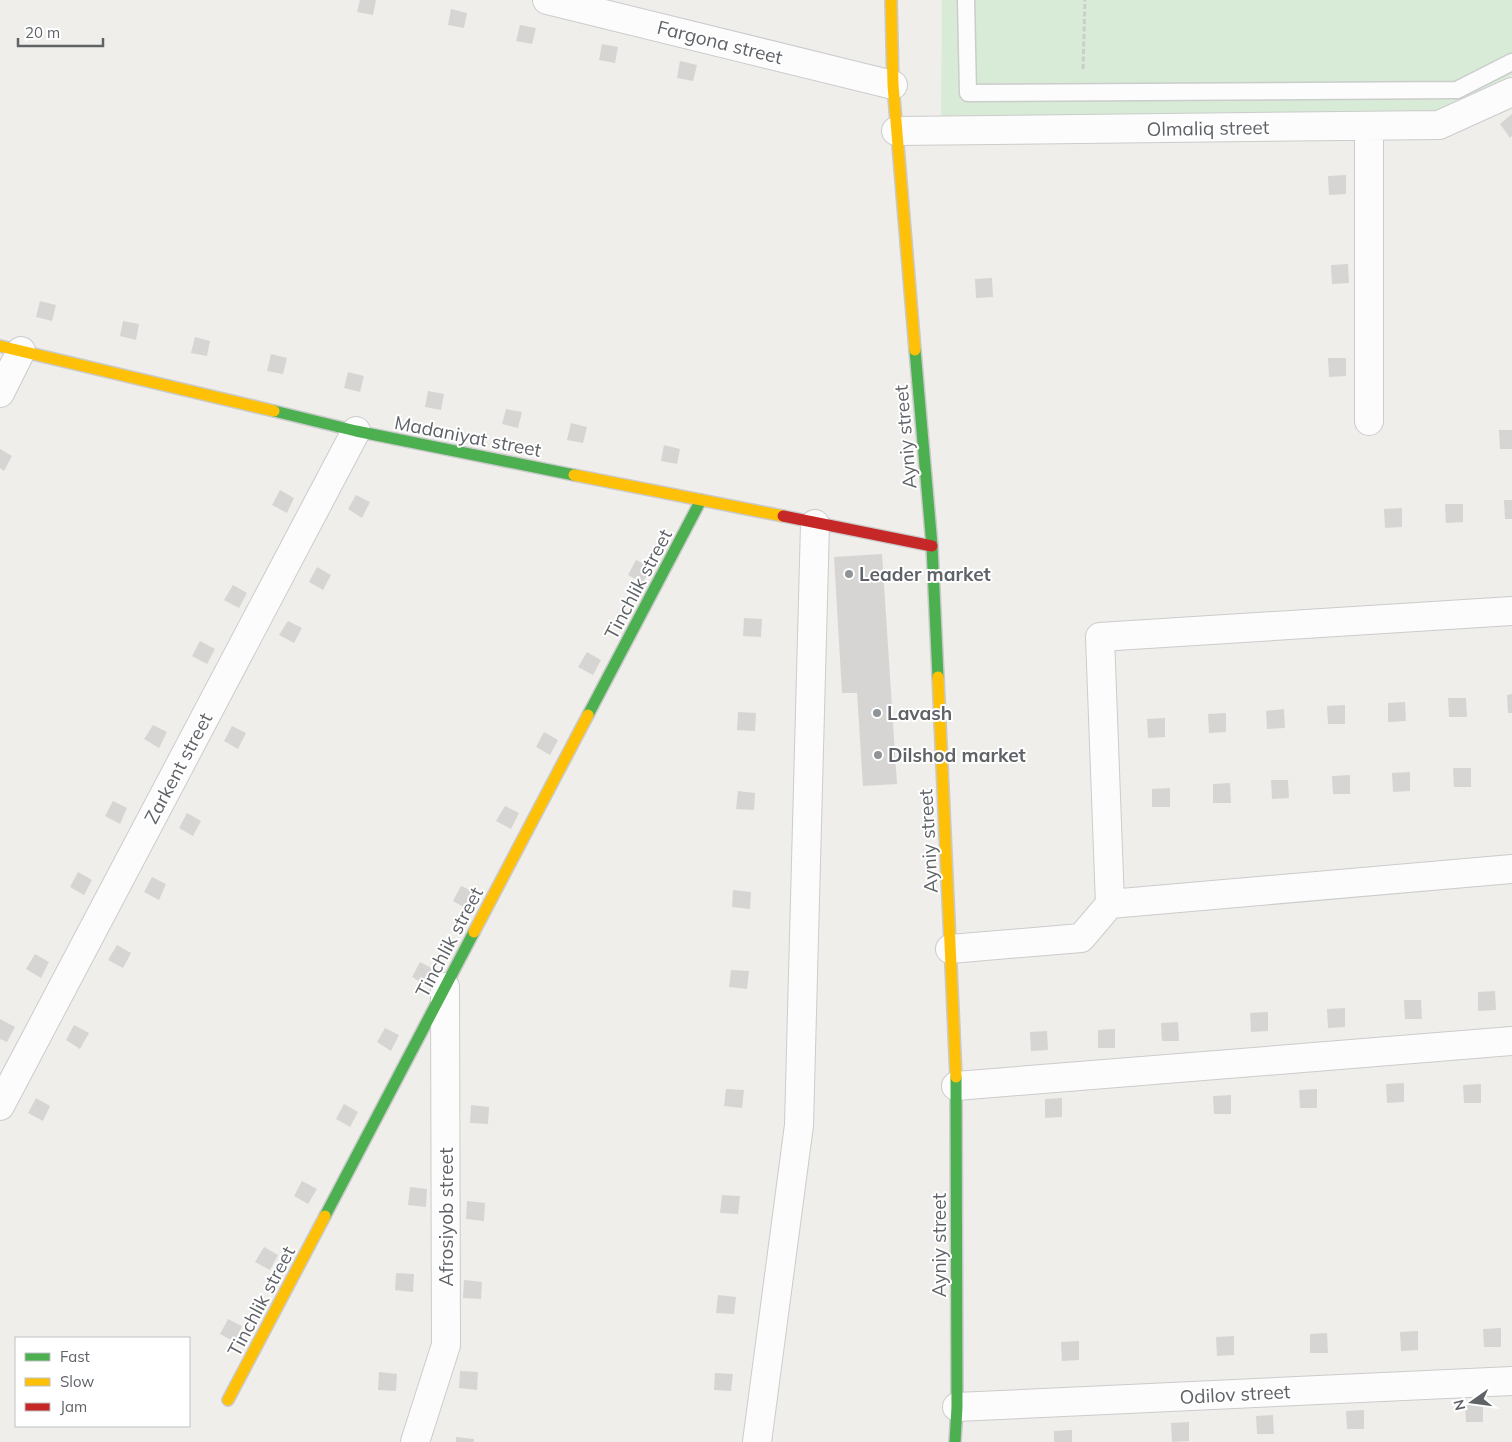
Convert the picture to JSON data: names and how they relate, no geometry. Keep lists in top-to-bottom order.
{
  "streets": {
    "street": [
      "Fargona street",
      "Olmaliq street",
      "Madaniyat street",
      "Ayniy street",
      "Tinchlik street",
      "Zarkent street",
      "Afrosiyob street",
      "Odilov street"
    ]
  },
  "crossings": [
    ["Fargona street", "Ayniy street"],
    ["Olmaliq street", "Ayniy street"],
    ["Madaniyat street", "Ayniy street"],
    ["Madaniyat street", "Tinchlik street"],
    ["Madaniyat street", "Zarkent street"],
    ["Ayniy street", "Odilov street"],
    ["Tinchlik street", "Afrosiyob street"]
  ],
  "places": ["Leader market", "Lavash", "Dilshod market"],
  "legend": ["Fast", "Slow", "Jam"],
  "scale_bar": "20 m",
  "north": "left"
}
